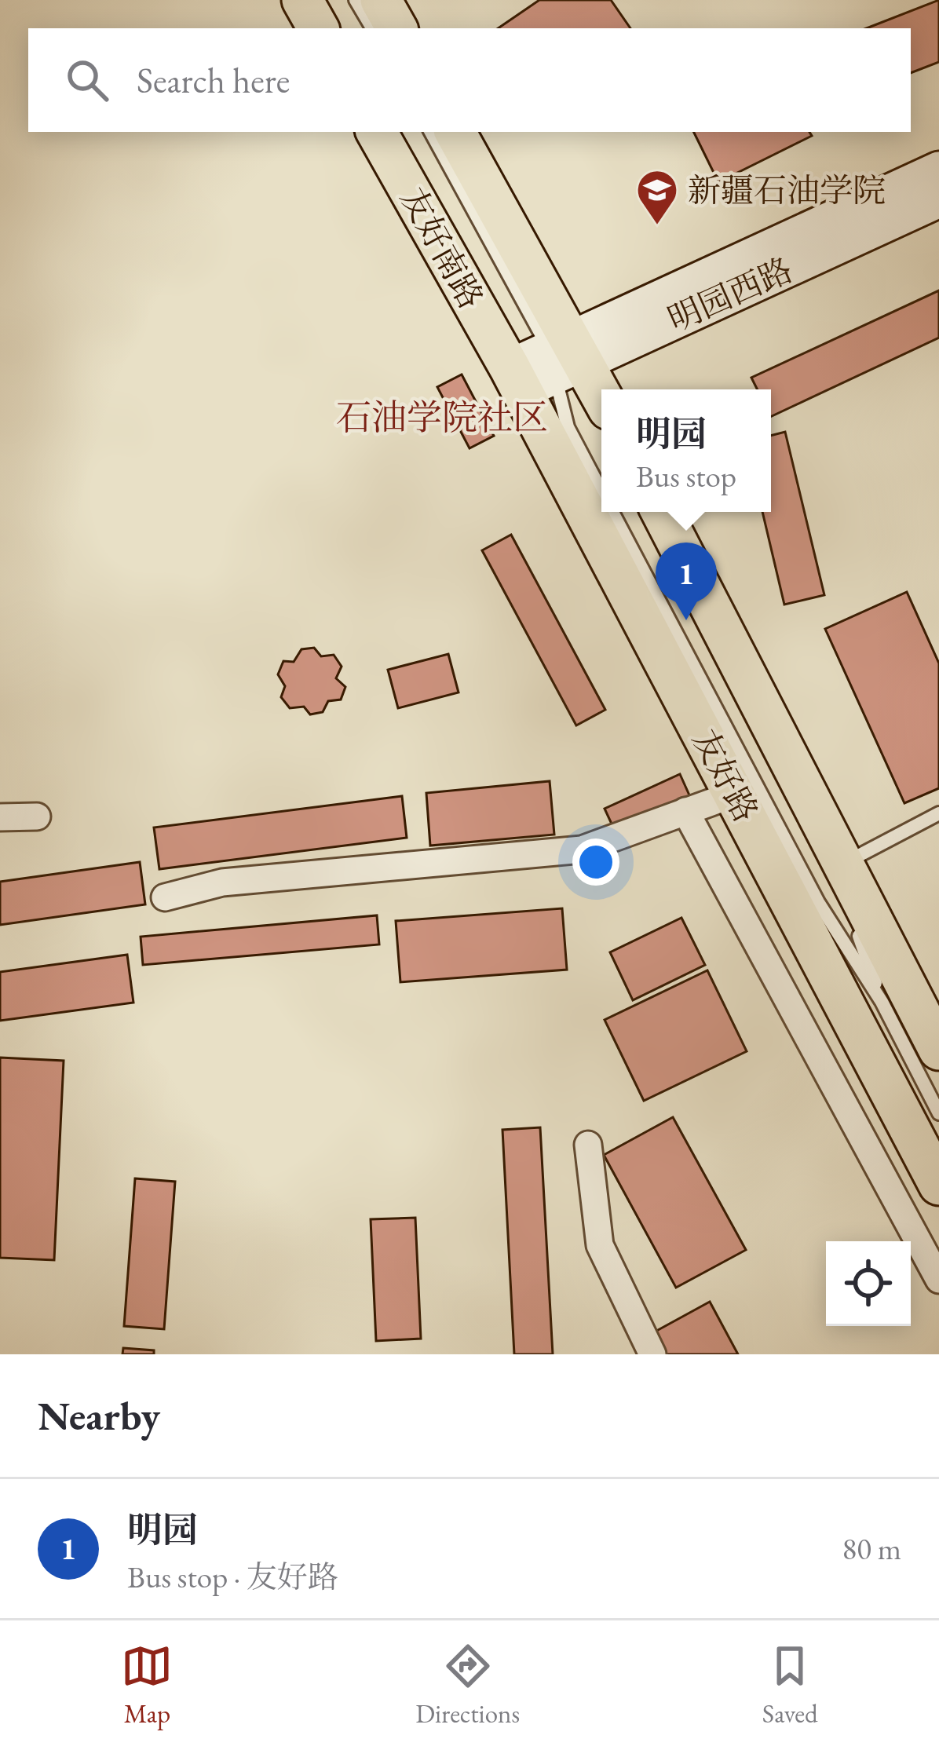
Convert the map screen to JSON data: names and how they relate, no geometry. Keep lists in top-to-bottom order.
{
  "streets": {
    "main road": ["友好南路", "友好路"],
    "street": ["明园西路"]
  },
  "crossings": [
    ["友好南路", "明园西路"],
    ["友好南路", "友好路"],
    ["明园西路", "友好路"]
  ],
  "districts": ["石油学院社区"],
  "places": {
    "school or university": ["新疆石油学院"]
  },
  "page": {
    "search": "Search here",
    "popup": ["明园", "Bus stop"],
    "pins": "1",
    "heading": "Nearby",
    "list": [
      {
        "mark": "1",
        "name": "明园",
        "note": "Bus stop · 友好路",
        "value": "80 m"
      }
    ],
    "nav": ["Map", "Directions", "Saved"]
  }
}
